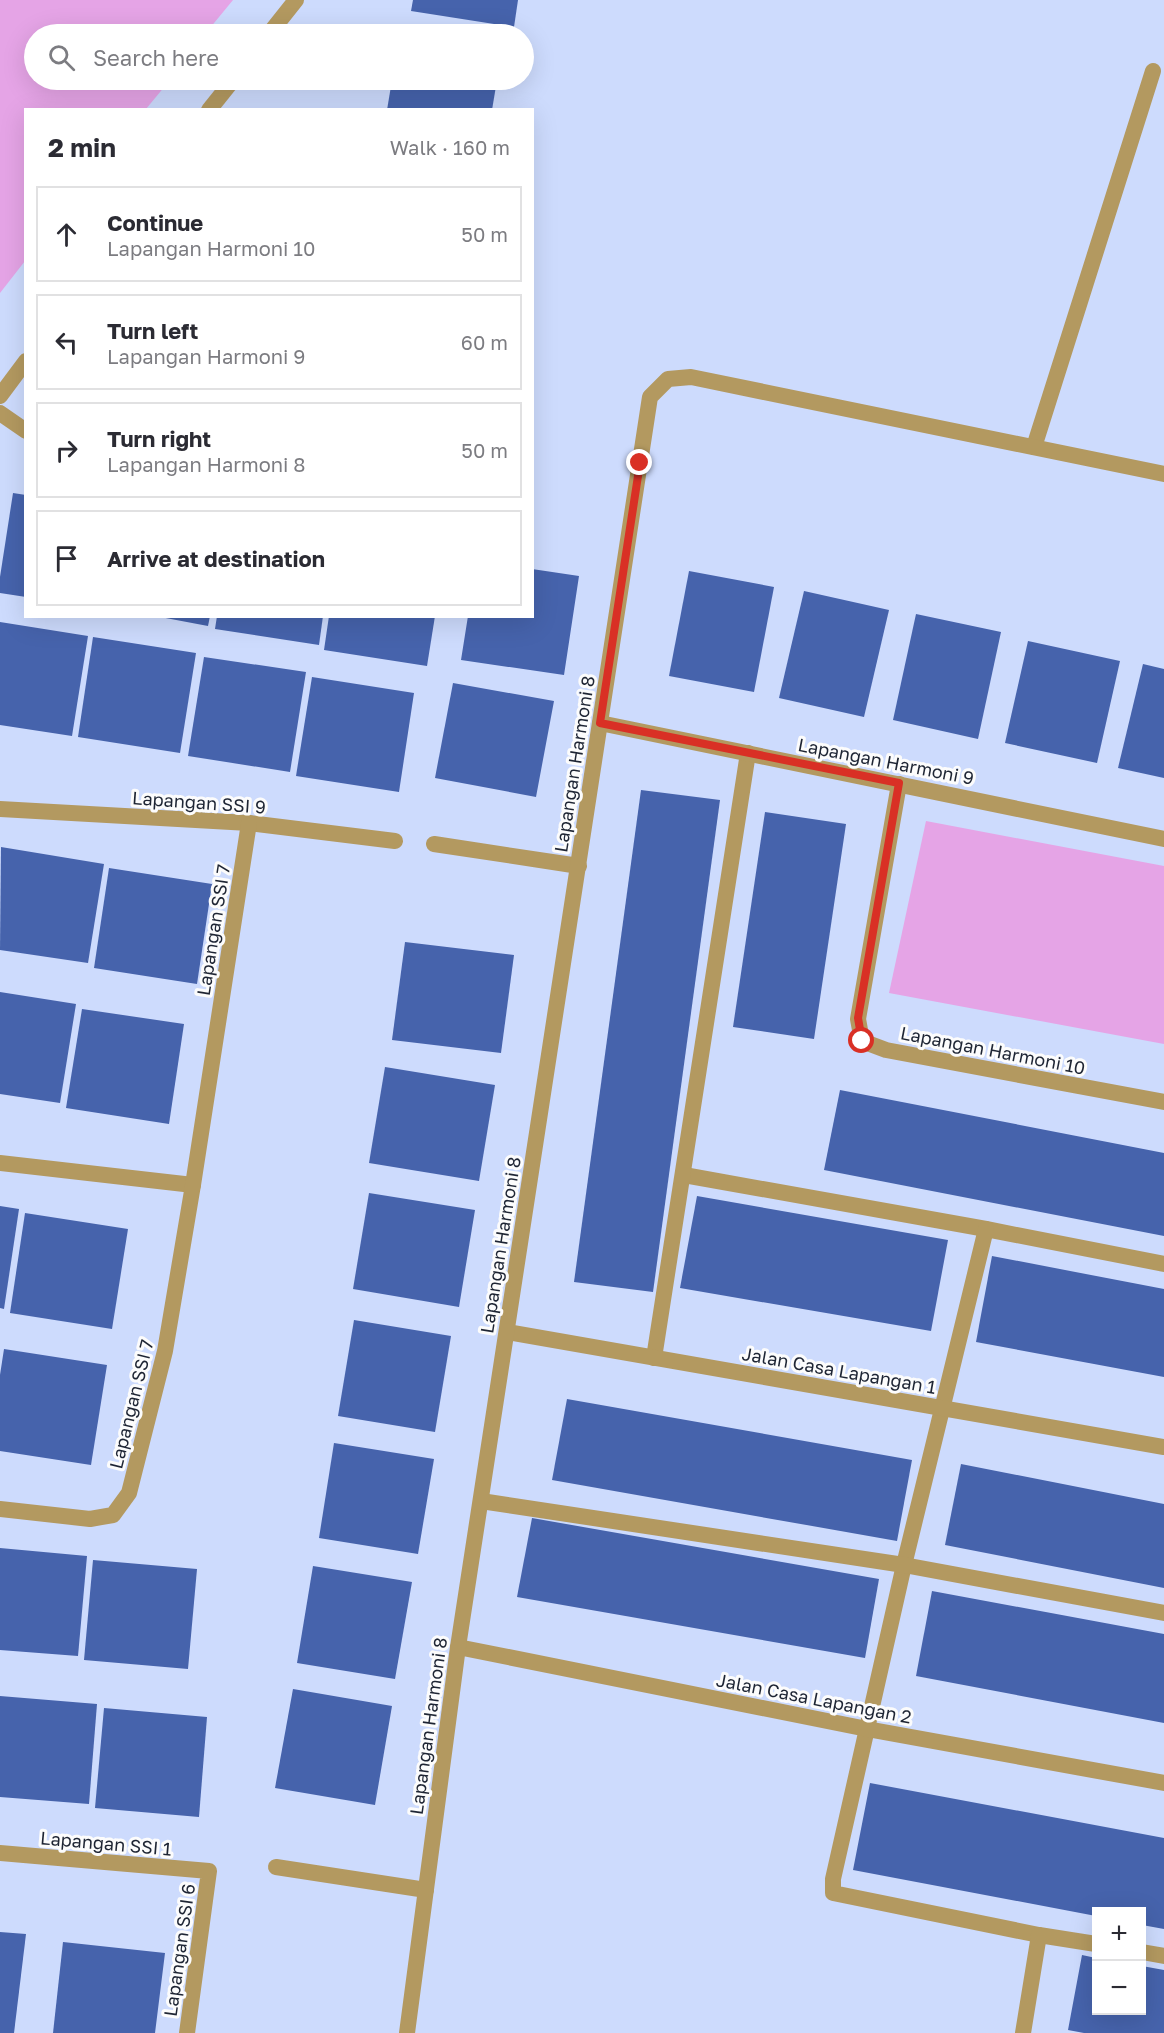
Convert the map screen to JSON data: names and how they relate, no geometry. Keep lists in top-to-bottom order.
{
  "streets": {
    "street": [
      "Lapangan Harmoni 9",
      "Lapangan Harmoni 8",
      "Lapangan SSI 9",
      "Lapangan SSI 7",
      "Lapangan Harmoni 10",
      "Jalan Casa Lapangan 1",
      "Jalan Casa Lapangan 2",
      "Lapangan SSI 1",
      "Lapangan SSI 6"
    ]
  },
  "crossings": [
    ["Lapangan Harmoni 9", "Lapangan Harmoni 8"],
    ["Lapangan Harmoni 9", "Lapangan Harmoni 10"],
    ["Lapangan Harmoni 8", "Jalan Casa Lapangan 1"],
    ["Lapangan Harmoni 8", "Jalan Casa Lapangan 2"],
    ["Lapangan SSI 9", "Lapangan SSI 7"],
    ["Lapangan SSI 1", "Lapangan SSI 6"]
  ],
  "page": {
    "search": "Search here",
    "heading": ["2 min", "Walk · 160 m"],
    "list": [
      ["Continue", "Lapangan Harmoni 10", "50 m"],
      ["Turn left", "Lapangan Harmoni 9", "60 m"],
      ["Turn right", "Lapangan Harmoni 8", "50 m"],
      "Arrive at destination"
    ],
    "map_buttons": ["+", "−"]
  }
}
